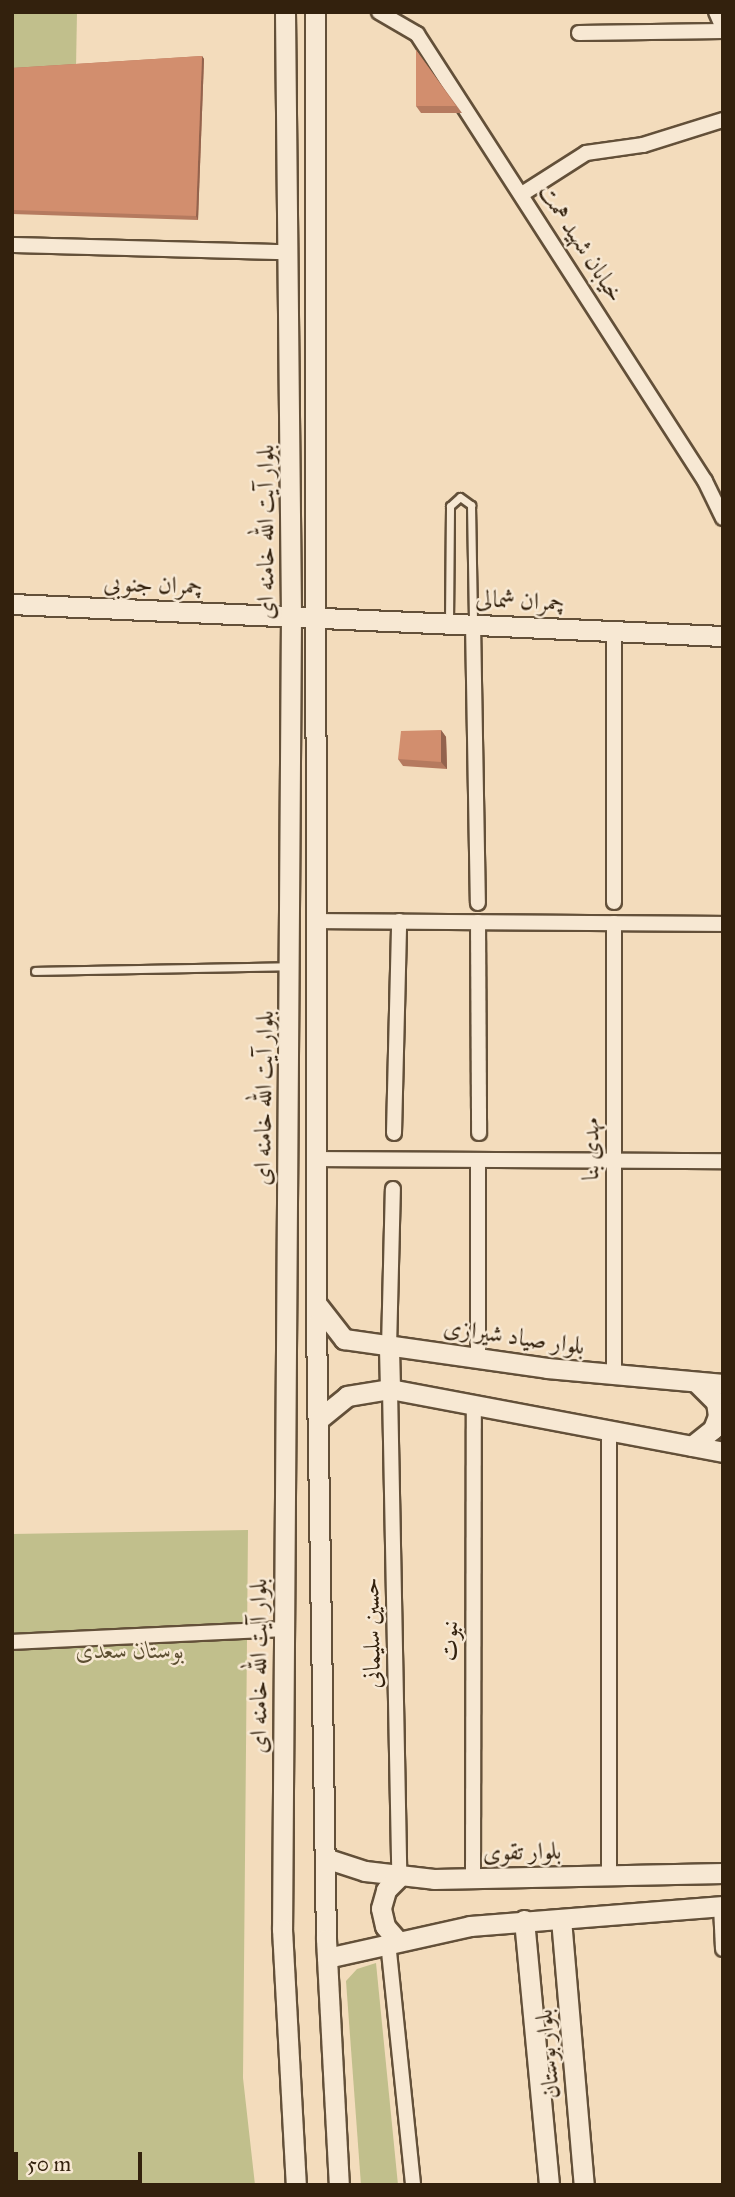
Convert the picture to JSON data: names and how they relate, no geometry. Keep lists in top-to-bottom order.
{
  "streets": {
    "main road": [
      "بلوار آیت الله خامنه ای",
      "چمران جنوبی",
      "چمران شمالی",
      "بلوار صیاد شیرازی",
      "بلوار تقوی",
      "بلوار بوستان"
    ],
    "street": [
      "خیابان شهید همت",
      "مهدی بنا",
      "حسین سلیمانی",
      "نبوت"
    ]
  },
  "crossings": [
    ["بلوار آیت الله خامنه ای", "چمران جنوبی"],
    ["بلوار آیت الله خامنه ای", "چمران شمالی"],
    ["بلوار آیت الله خامنه ای", "بلوار صیاد شیرازی"],
    ["بلوار آیت الله خامنه ای", "بلوار تقوی"],
    ["چمران جنوبی", "چمران شمالی"],
    ["مهدی بنا", "بلوار صیاد شیرازی"],
    ["حسین سلیمانی", "بلوار تقوی"],
    ["نبوت", "بلوار تقوی"]
  ],
  "parks": ["بوستان سعدی"],
  "scale_bar": "50 m"
}
